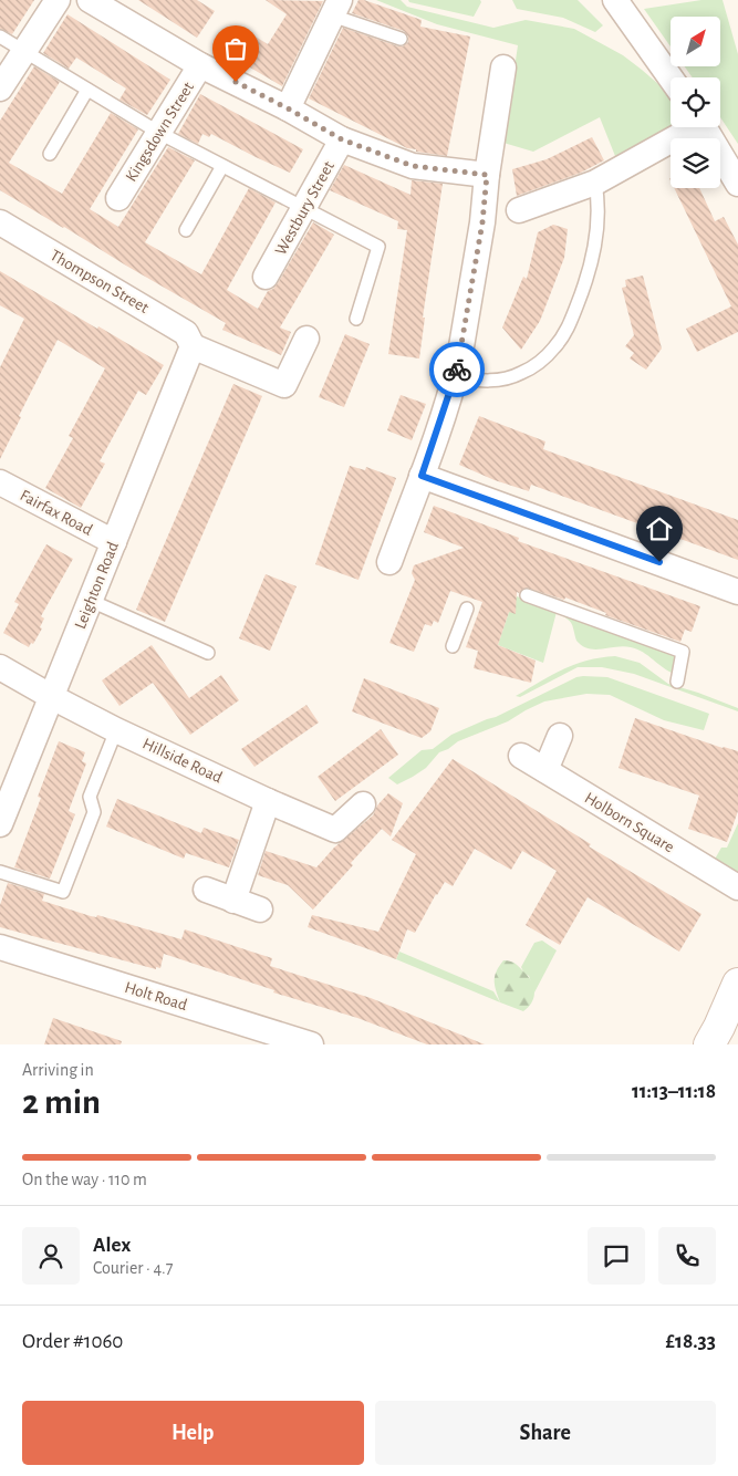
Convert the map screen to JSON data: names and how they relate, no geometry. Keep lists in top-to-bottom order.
{
  "streets": {
    "street": [
      "Kingsdown Street",
      "Westbury Street",
      "Thompson Street",
      "Fairfax Road",
      "Leighton Road",
      "Hillside Road",
      "Holborn Square",
      "Holt Road"
    ]
  },
  "crossings": [
    ["Thompson Street", "Leighton Road"],
    ["Fairfax Road", "Leighton Road"],
    ["Leighton Road", "Hillside Road"]
  ],
  "north": "top right",
  "page": {
    "heading": ["2 min", "Arriving in", "11:13–11:18"],
    "panel": [
      "Alex",
      "Courier · 4.7",
      "Order #1060",
      "£18.33"
    ],
    "bar": "On the way · 110 m",
    "buttons": ["Help", "Share"]
  }
}
